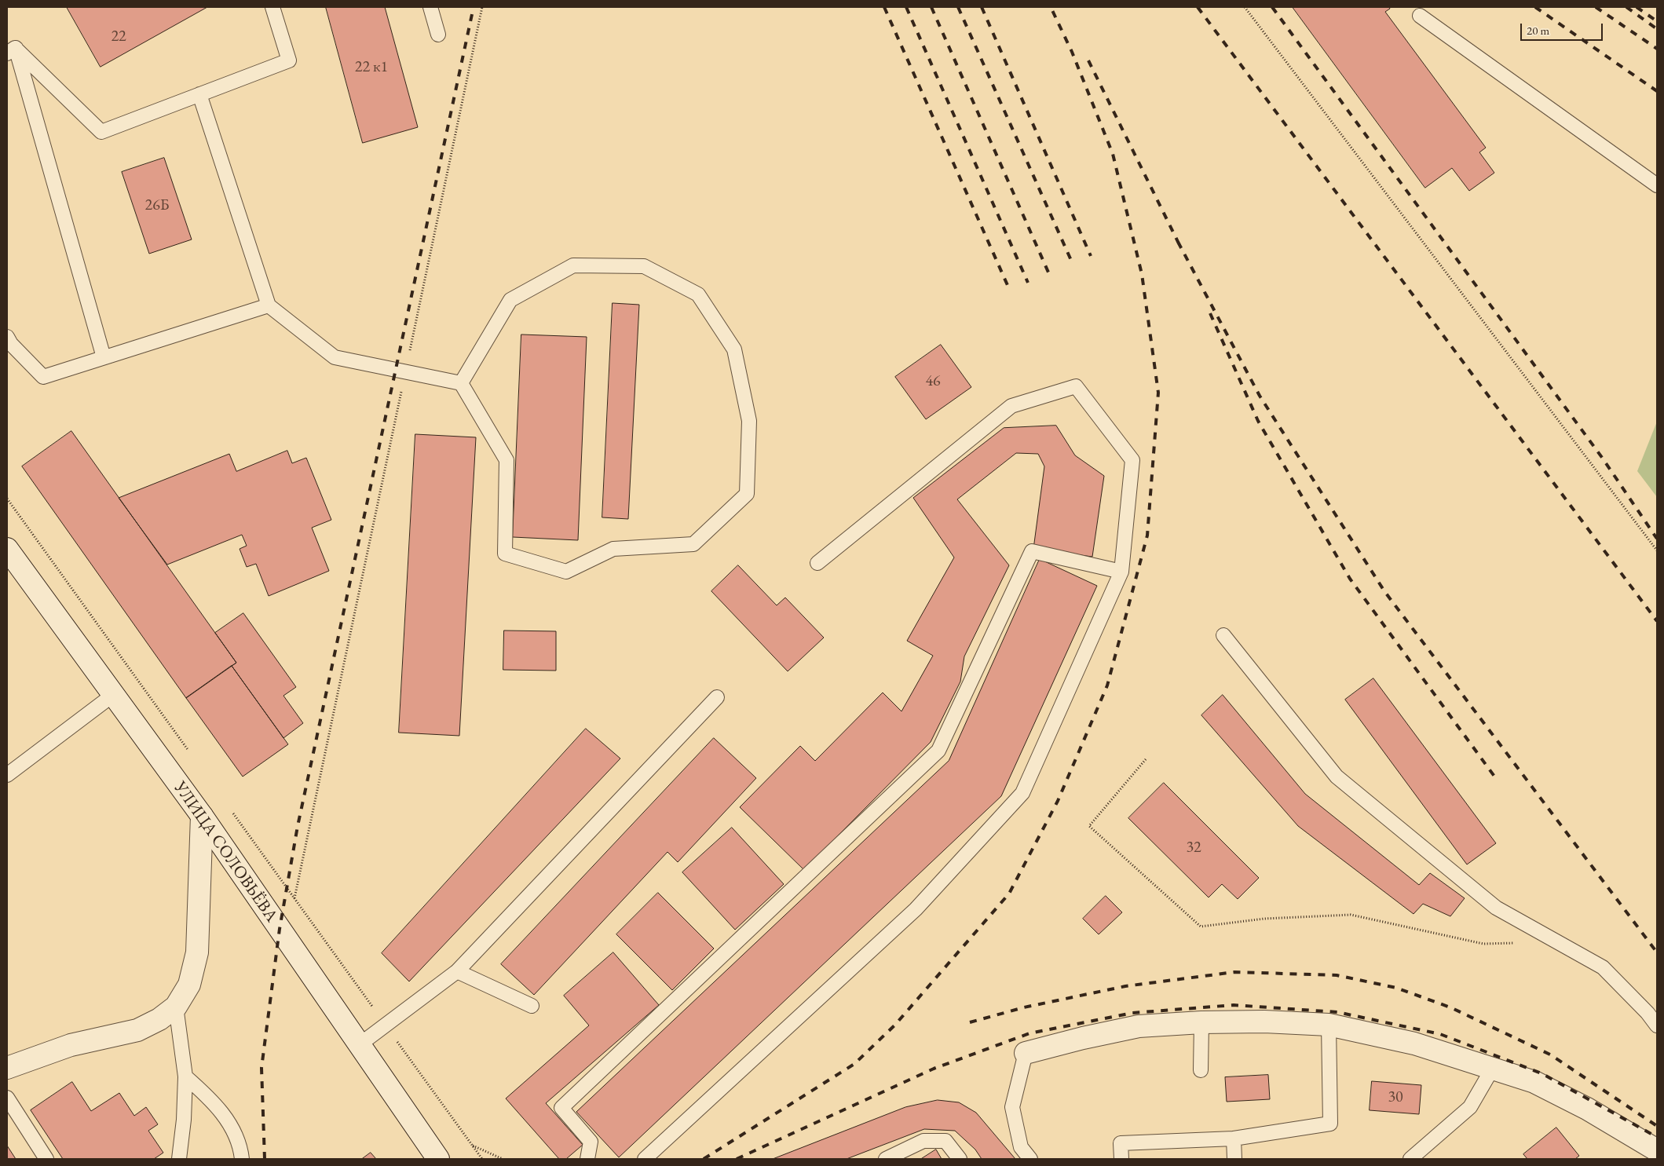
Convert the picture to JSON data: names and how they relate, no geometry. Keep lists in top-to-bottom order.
{
  "streets": {
    "street": ["УЛИЦА СОЛОВЬЁВА"]
  },
  "house_numbers": [
    "22",
    "22 к1",
    "26Б",
    "46",
    "32",
    "30"
  ],
  "scale_bar": "20 m"
}
